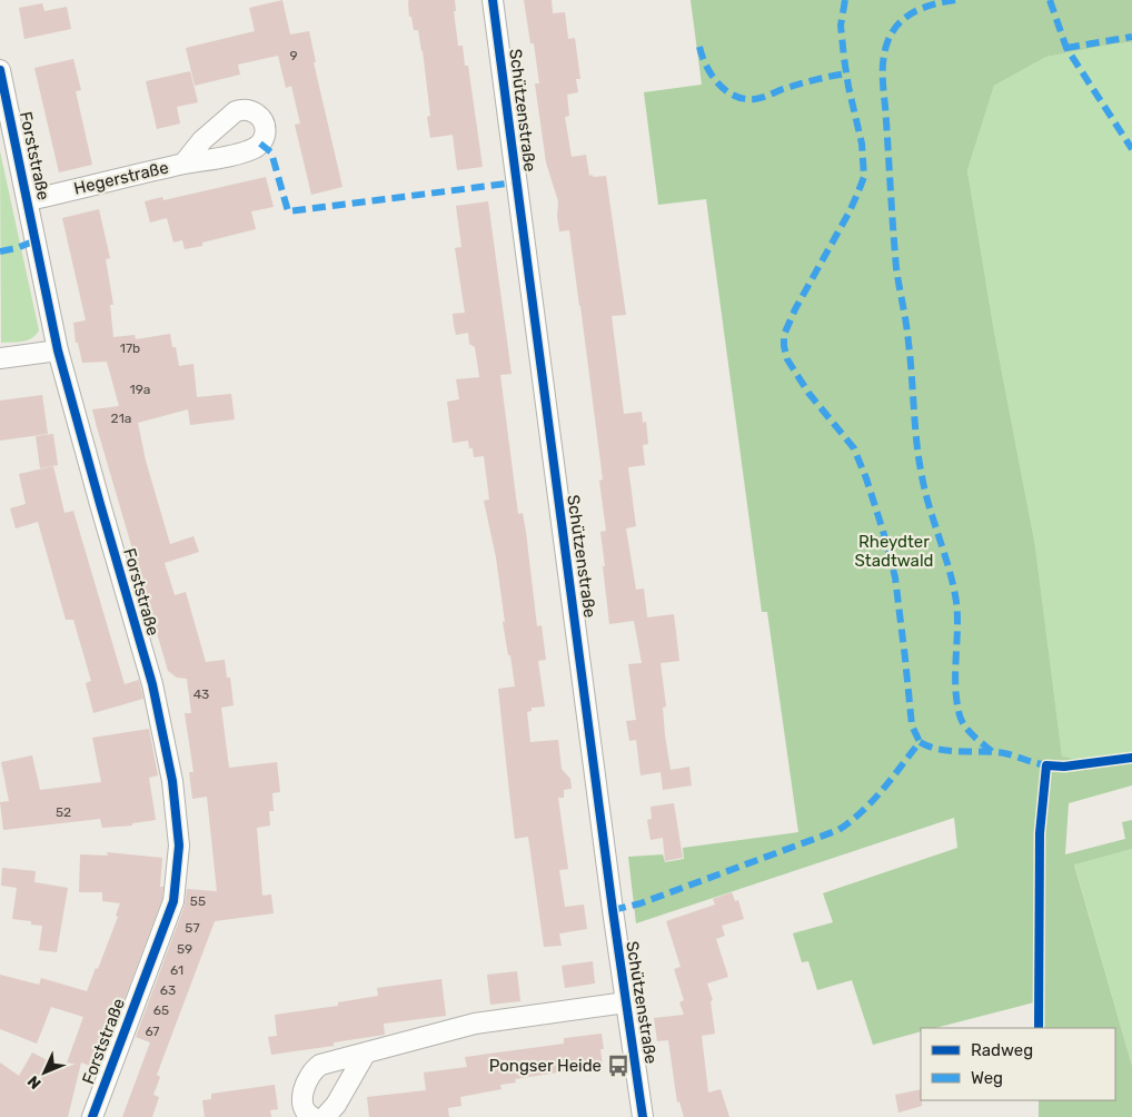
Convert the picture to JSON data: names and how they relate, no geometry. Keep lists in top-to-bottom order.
{
  "streets": {
    "street": ["Schützenstraße", "Forststraße", "Hegerstraße"]
  },
  "crossings": [
    ["Forststraße", "Hegerstraße"]
  ],
  "parks": ["Rheydter Stadtwald"],
  "places": {
    "bus stop": ["Pongser Heide"]
  },
  "house_numbers": [
    "9",
    "17b",
    "19a",
    "21a",
    "43",
    "52",
    "55",
    "57",
    "59",
    "61",
    "63",
    "65",
    "67"
  ],
  "legend": ["Radweg", "Weg"],
  "north": "bottom left"
}
